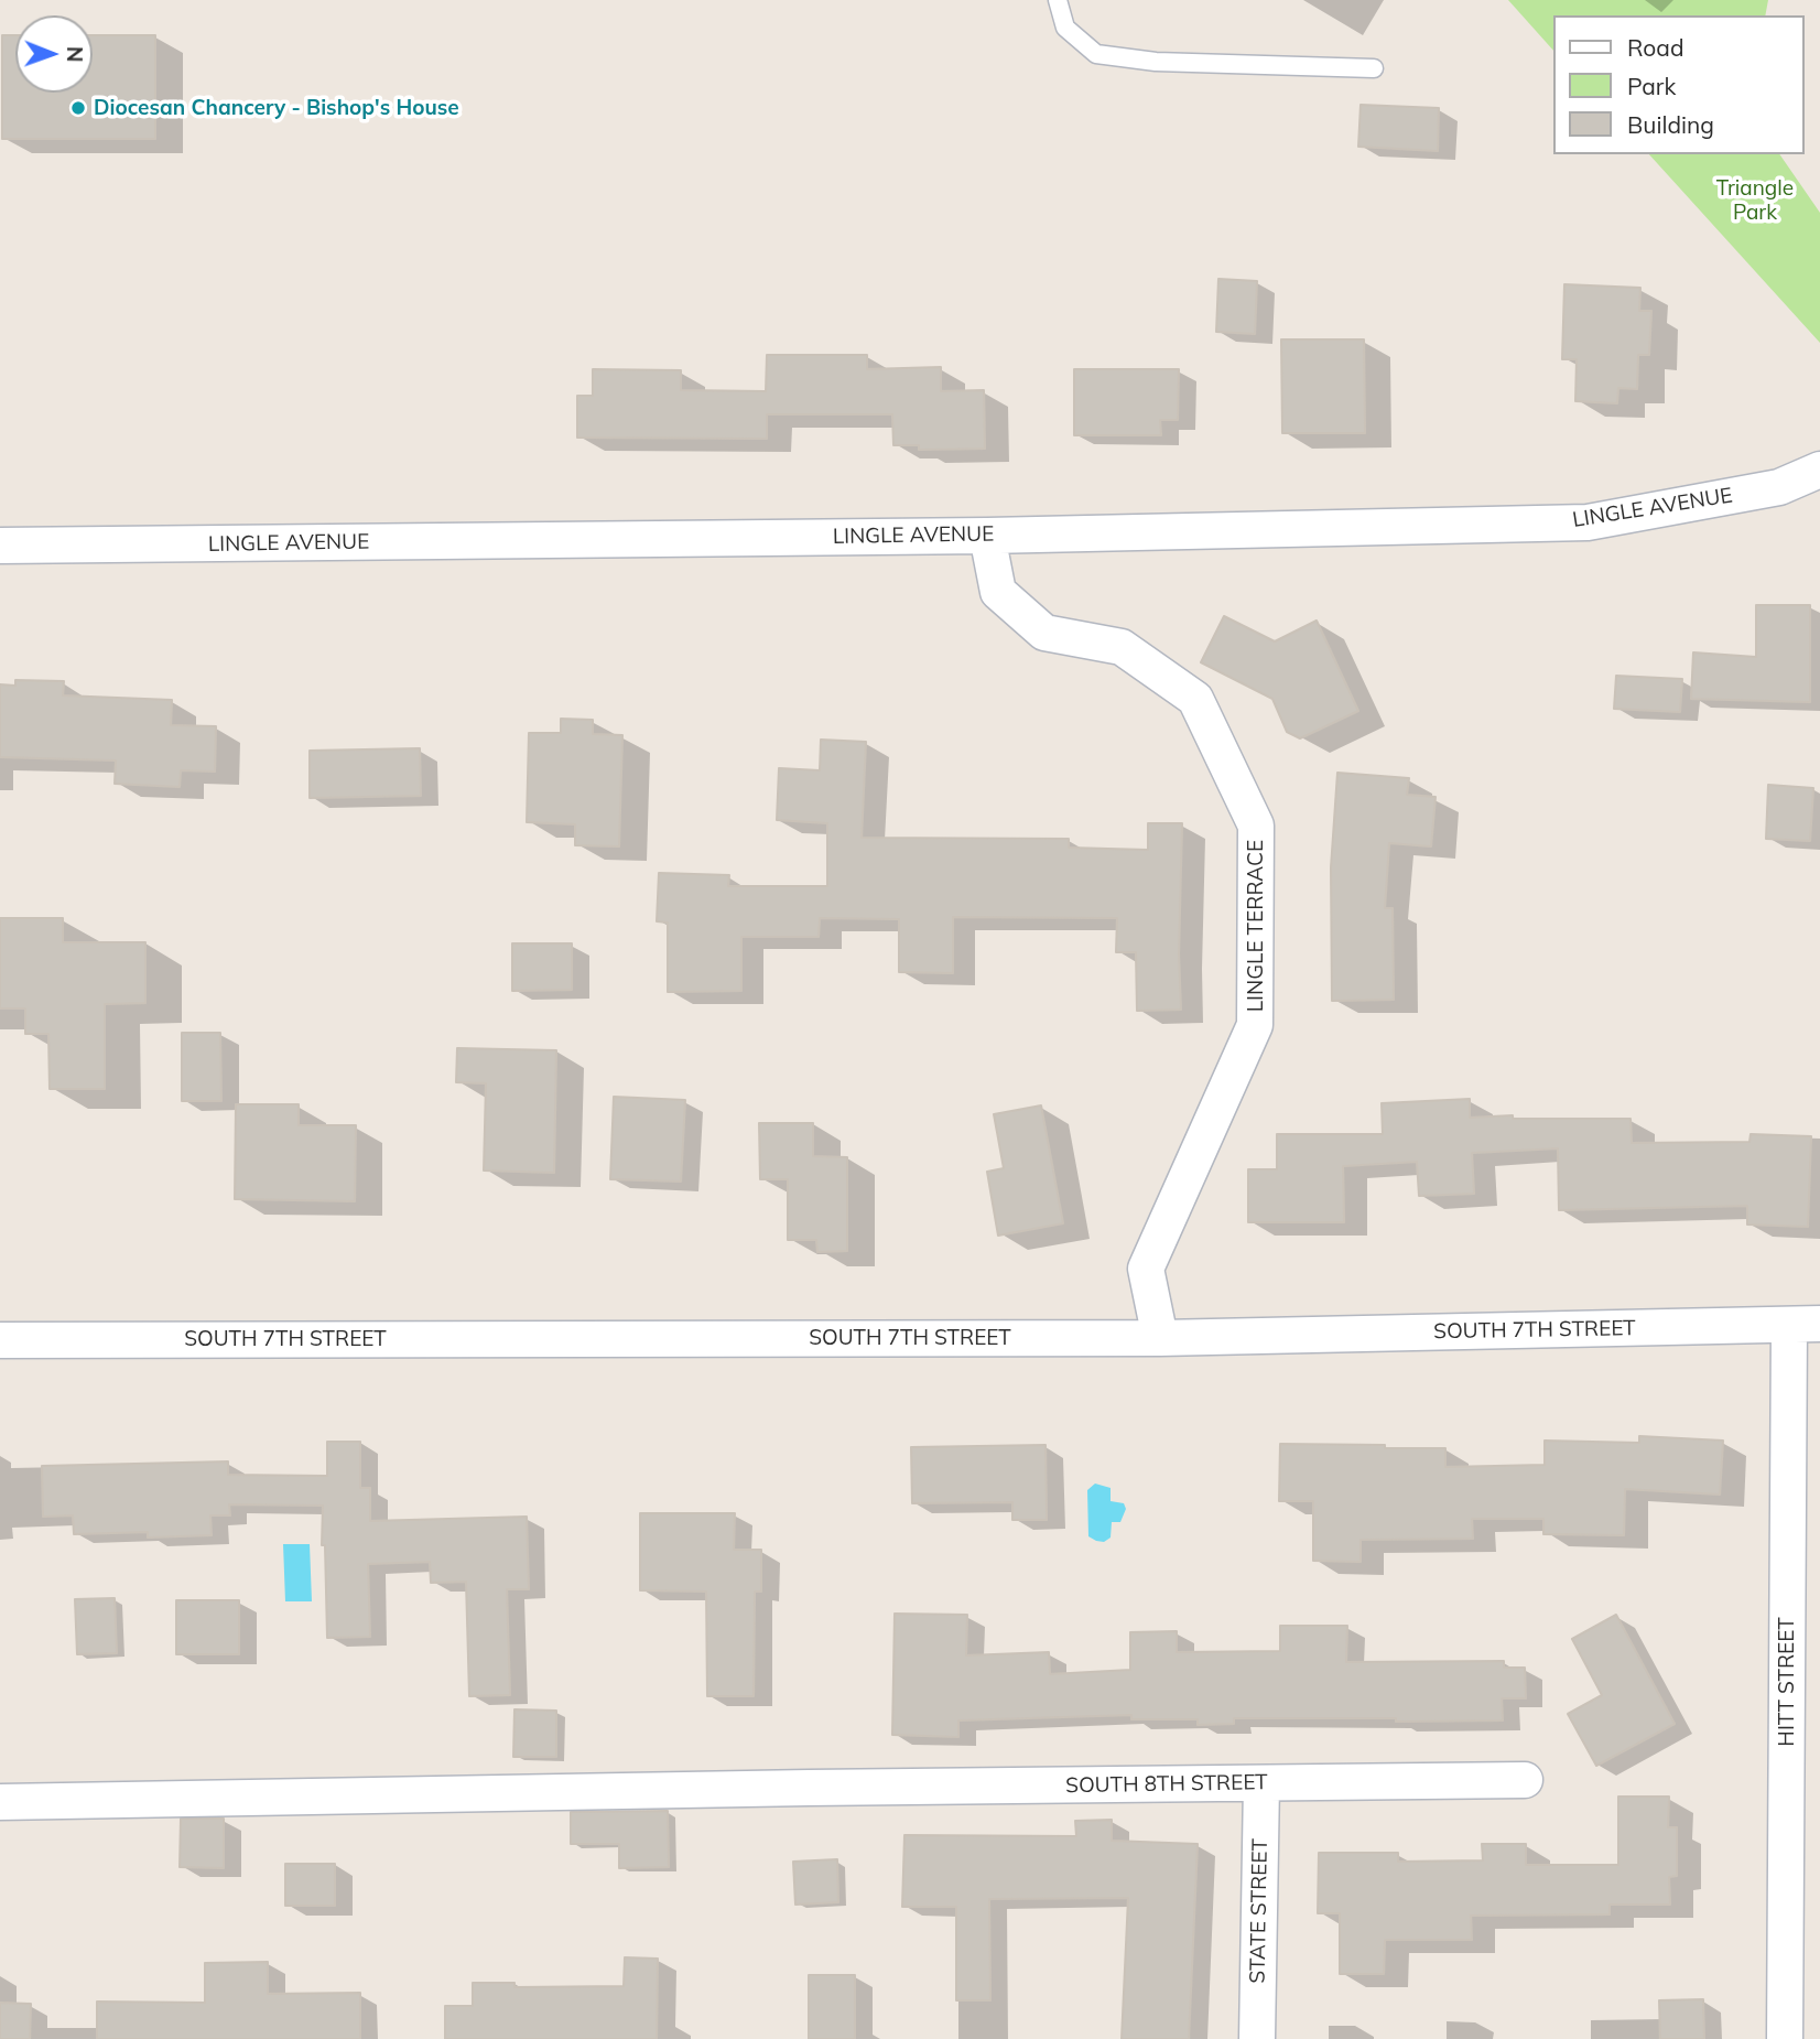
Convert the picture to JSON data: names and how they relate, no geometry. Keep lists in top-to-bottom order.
{
  "streets": {
    "street": [
      "LINGLE AVENUE",
      "LINGLE TERRACE",
      "SOUTH 7TH STREET",
      "HITT STREET",
      "SOUTH 8TH STREET",
      "STATE STREET"
    ]
  },
  "crossings": [
    ["LINGLE AVENUE", "LINGLE TERRACE"],
    ["LINGLE TERRACE", "SOUTH 7TH STREET"],
    ["SOUTH 7TH STREET", "HITT STREET"],
    ["SOUTH 8TH STREET", "STATE STREET"]
  ],
  "parks": ["Triangle Park"],
  "places": ["Diocesan Chancery - Bishop's House"],
  "legend": ["Road", "Park", "Building"],
  "north": "right"
}
